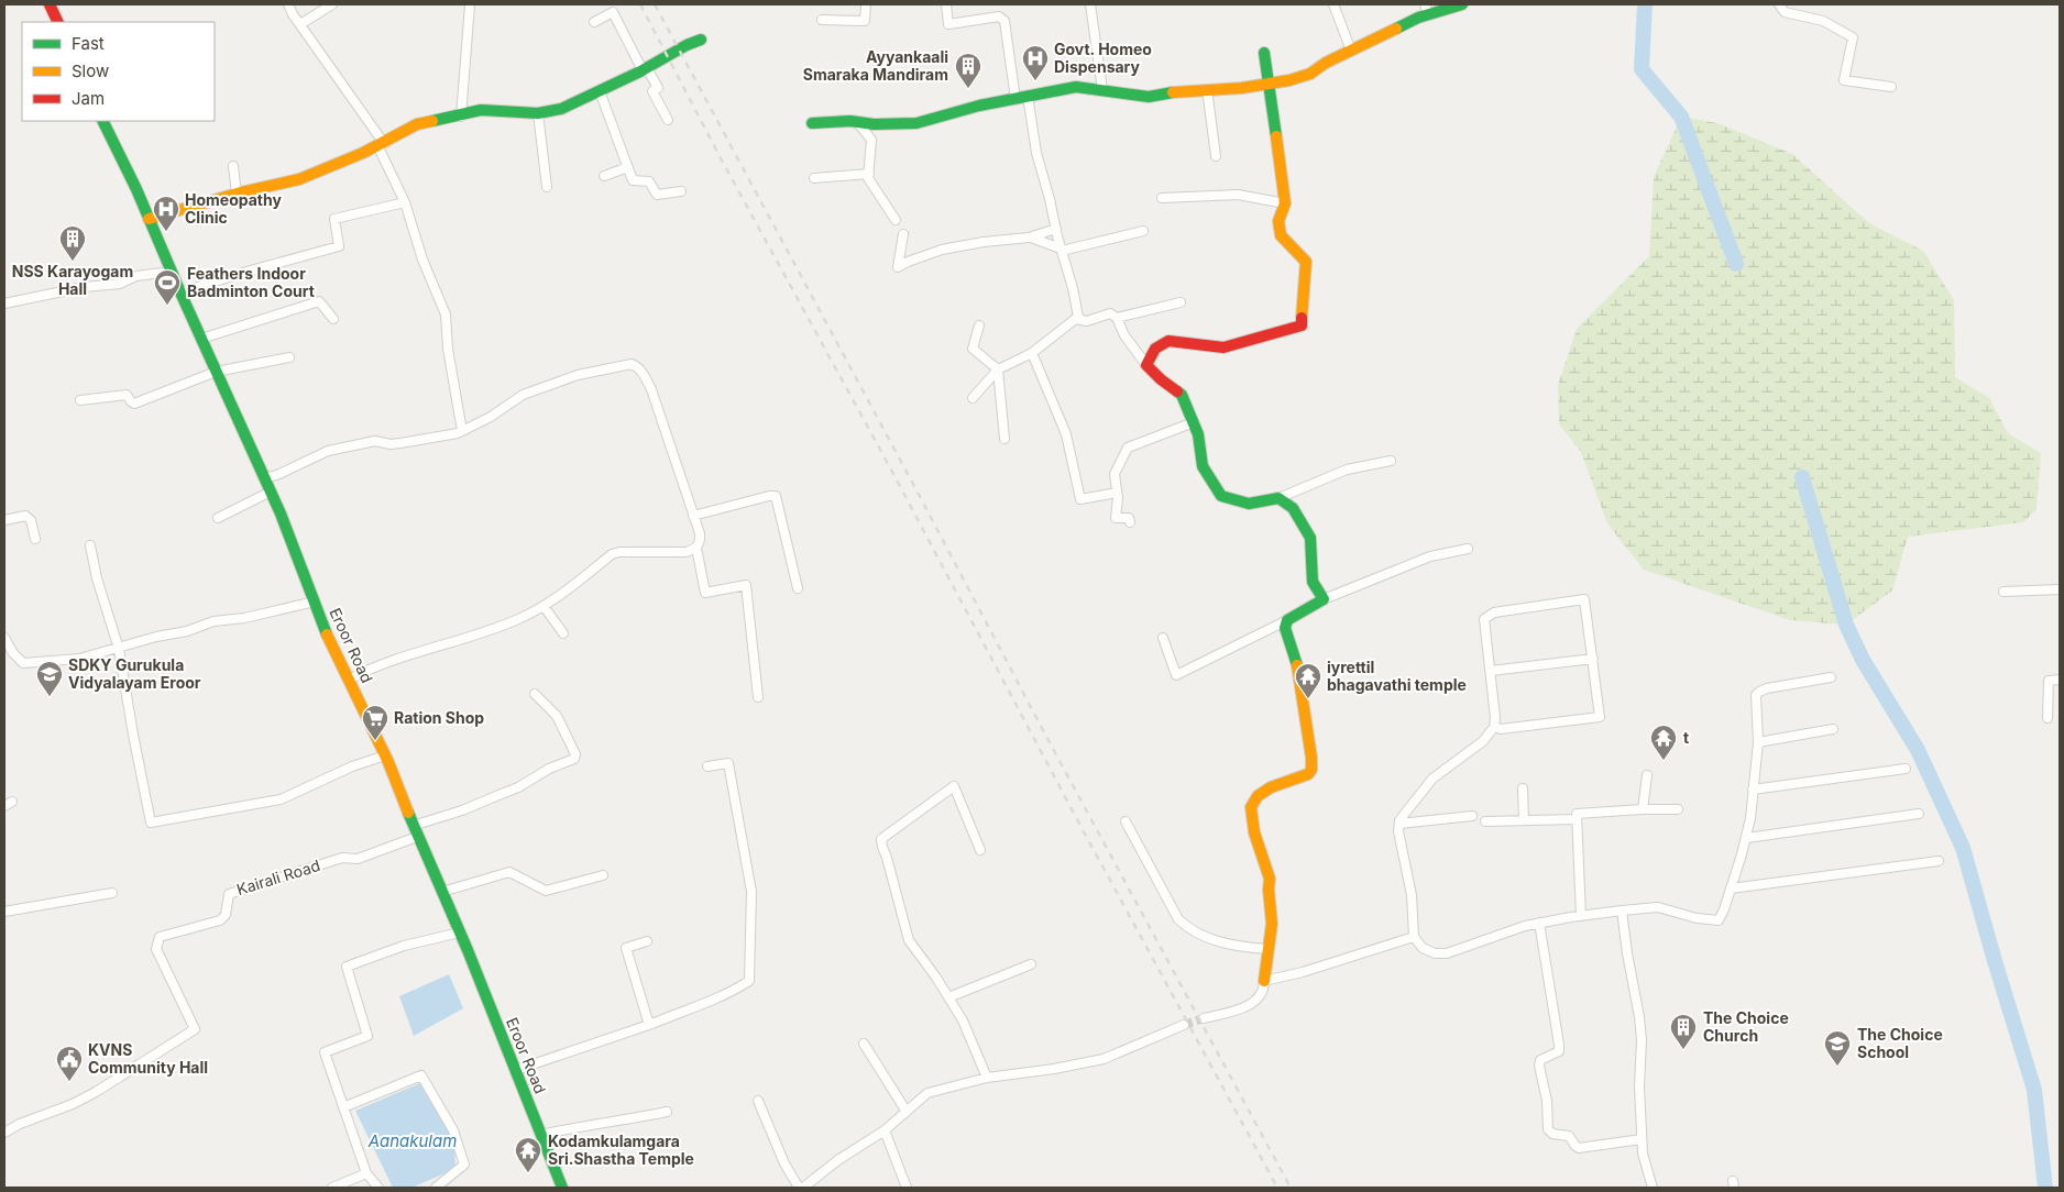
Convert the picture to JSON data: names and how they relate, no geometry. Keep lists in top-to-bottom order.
{
  "streets": {
    "main road": ["Eroor Road"],
    "street": ["Kairali Road"]
  },
  "crossings": [
    ["Eroor Road", "Kairali Road"]
  ],
  "water": ["Aanakulam"],
  "places": {
    "hospital": ["Govt. Homeo Dispensary", "Homeopathy Clinic"],
    "building": ["Ayyankaali Smaraka Mandiram", "NSS Karayogam Hall", "The Choice Church"],
    "sports": ["Feathers Indoor Badminton Court"],
    "school or university": ["SDKY Gurukula Vidyalayam Eroor", "The Choice School"],
    "temple": ["iyrettil bhagavathi temple", "t", "Kodamkulamgara Sri.Shastha Temple"],
    "supermarket": ["Ration Shop"],
    "public building": ["KVNS Community Hall"]
  },
  "legend": ["Fast", "Slow", "Jam"]
}
